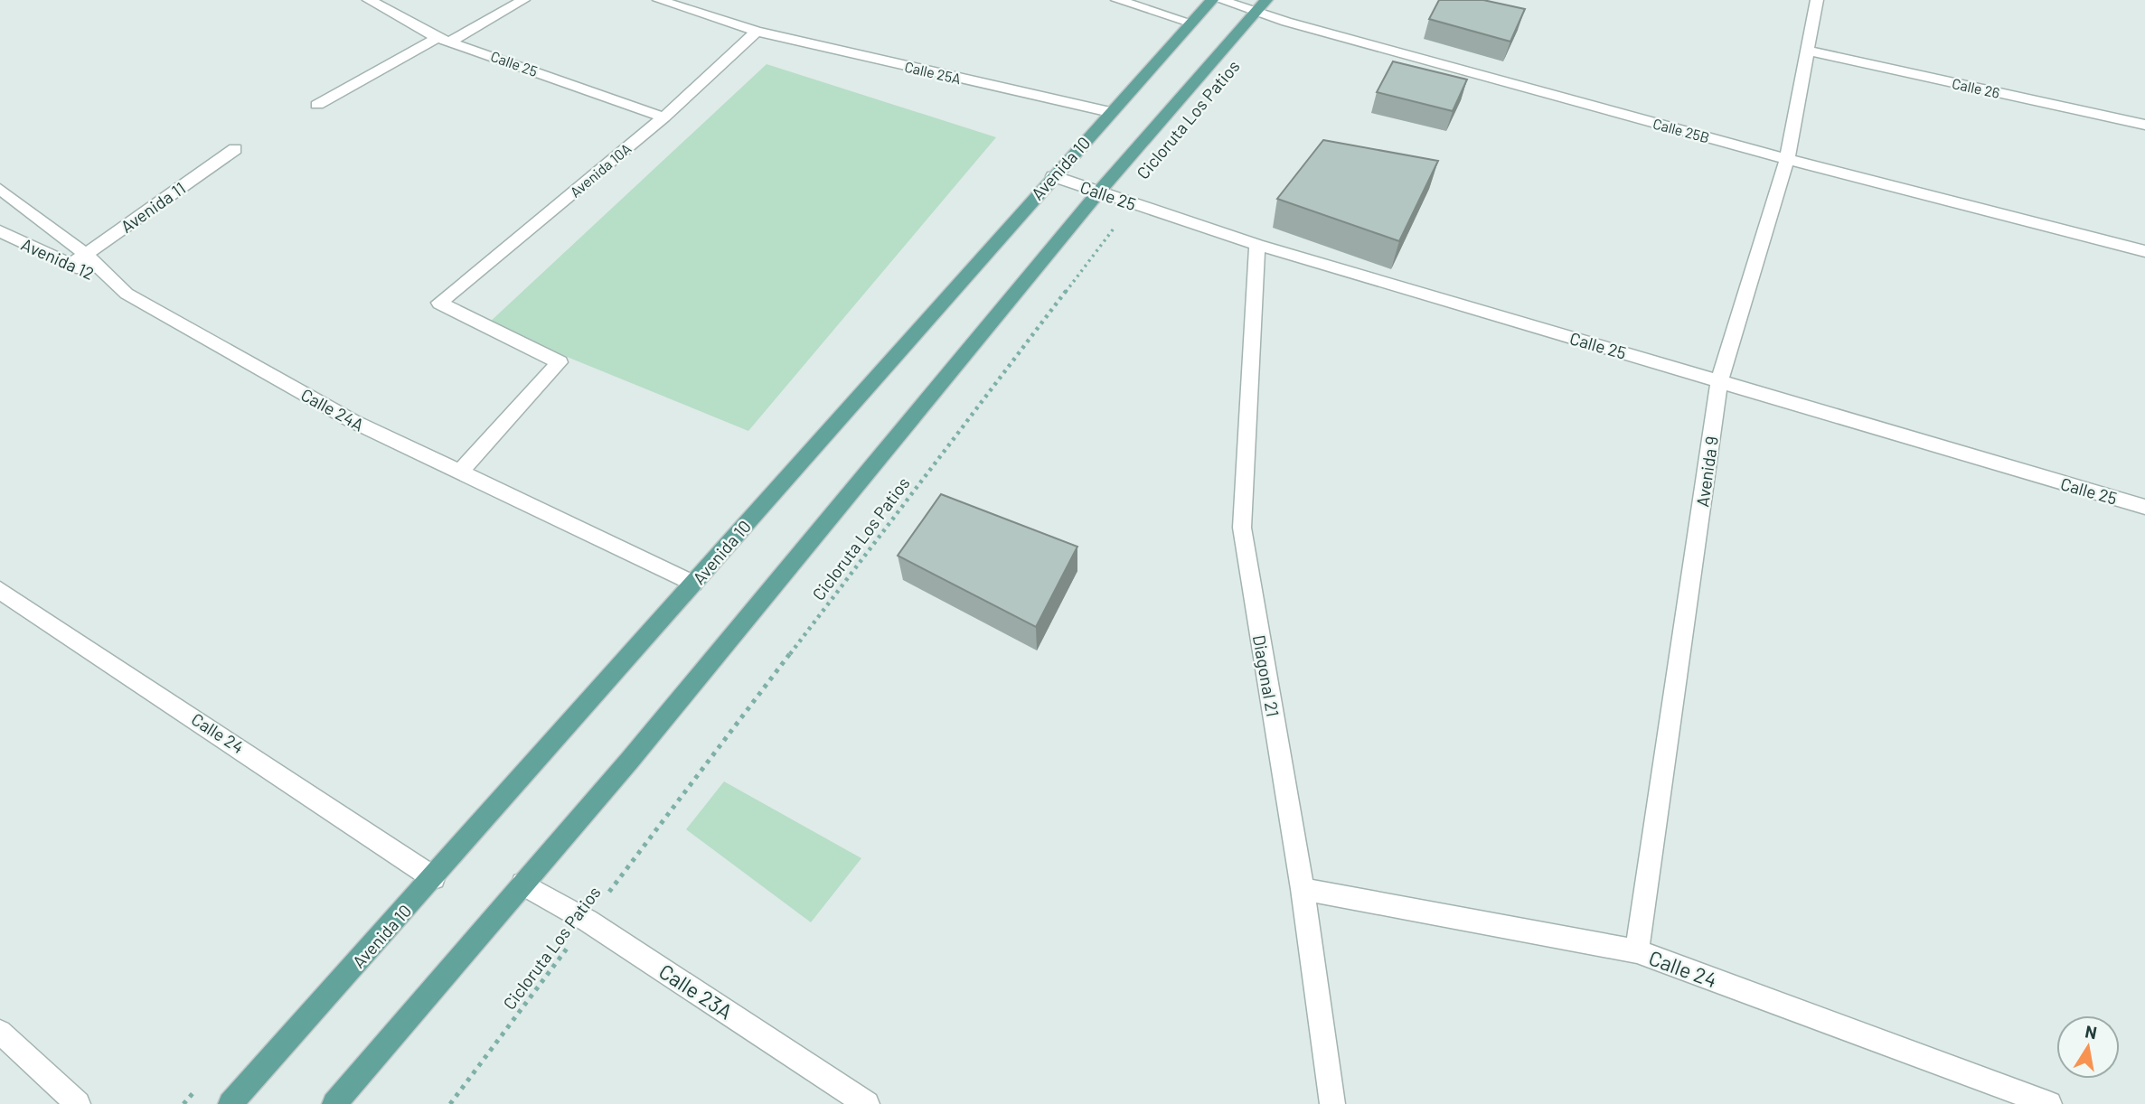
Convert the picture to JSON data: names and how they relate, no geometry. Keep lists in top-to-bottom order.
{
  "streets": {
    "main road": ["Avenida 10"],
    "street": [
      "Calle 25",
      "Calle 25A",
      "Calle 26",
      "Calle 25B",
      "Avenida 10A",
      "Avenida 11",
      "Avenida 12",
      "Calle 24A",
      "Avenida 9",
      "Diagonal 21",
      "Calle 24",
      "Calle 23A"
    ],
    "path": ["Cicloruta Los Patios"]
  },
  "crossings": [
    ["Calle 25", "Cicloruta Los Patios"],
    ["Calle 25", "Avenida 10"],
    ["Calle 25", "Avenida 10A"],
    ["Calle 25", "Avenida 9"],
    ["Calle 25", "Diagonal 21"],
    ["Calle 25A", "Avenida 10"],
    ["Calle 25A", "Avenida 10A"],
    ["Calle 26", "Avenida 9"],
    ["Cicloruta Los Patios", "Calle 23A"],
    ["Calle 25B", "Avenida 9"],
    ["Avenida 10", "Calle 24A"],
    ["Avenida 10", "Calle 24"],
    ["Avenida 10A", "Calle 24A"],
    ["Avenida 11", "Avenida 12"],
    ["Avenida 11", "Calle 24A"],
    ["Avenida 12", "Calle 24A"],
    ["Avenida 9", "Calle 24"],
    ["Diagonal 21", "Calle 24"]
  ],
  "north": "top"
}
